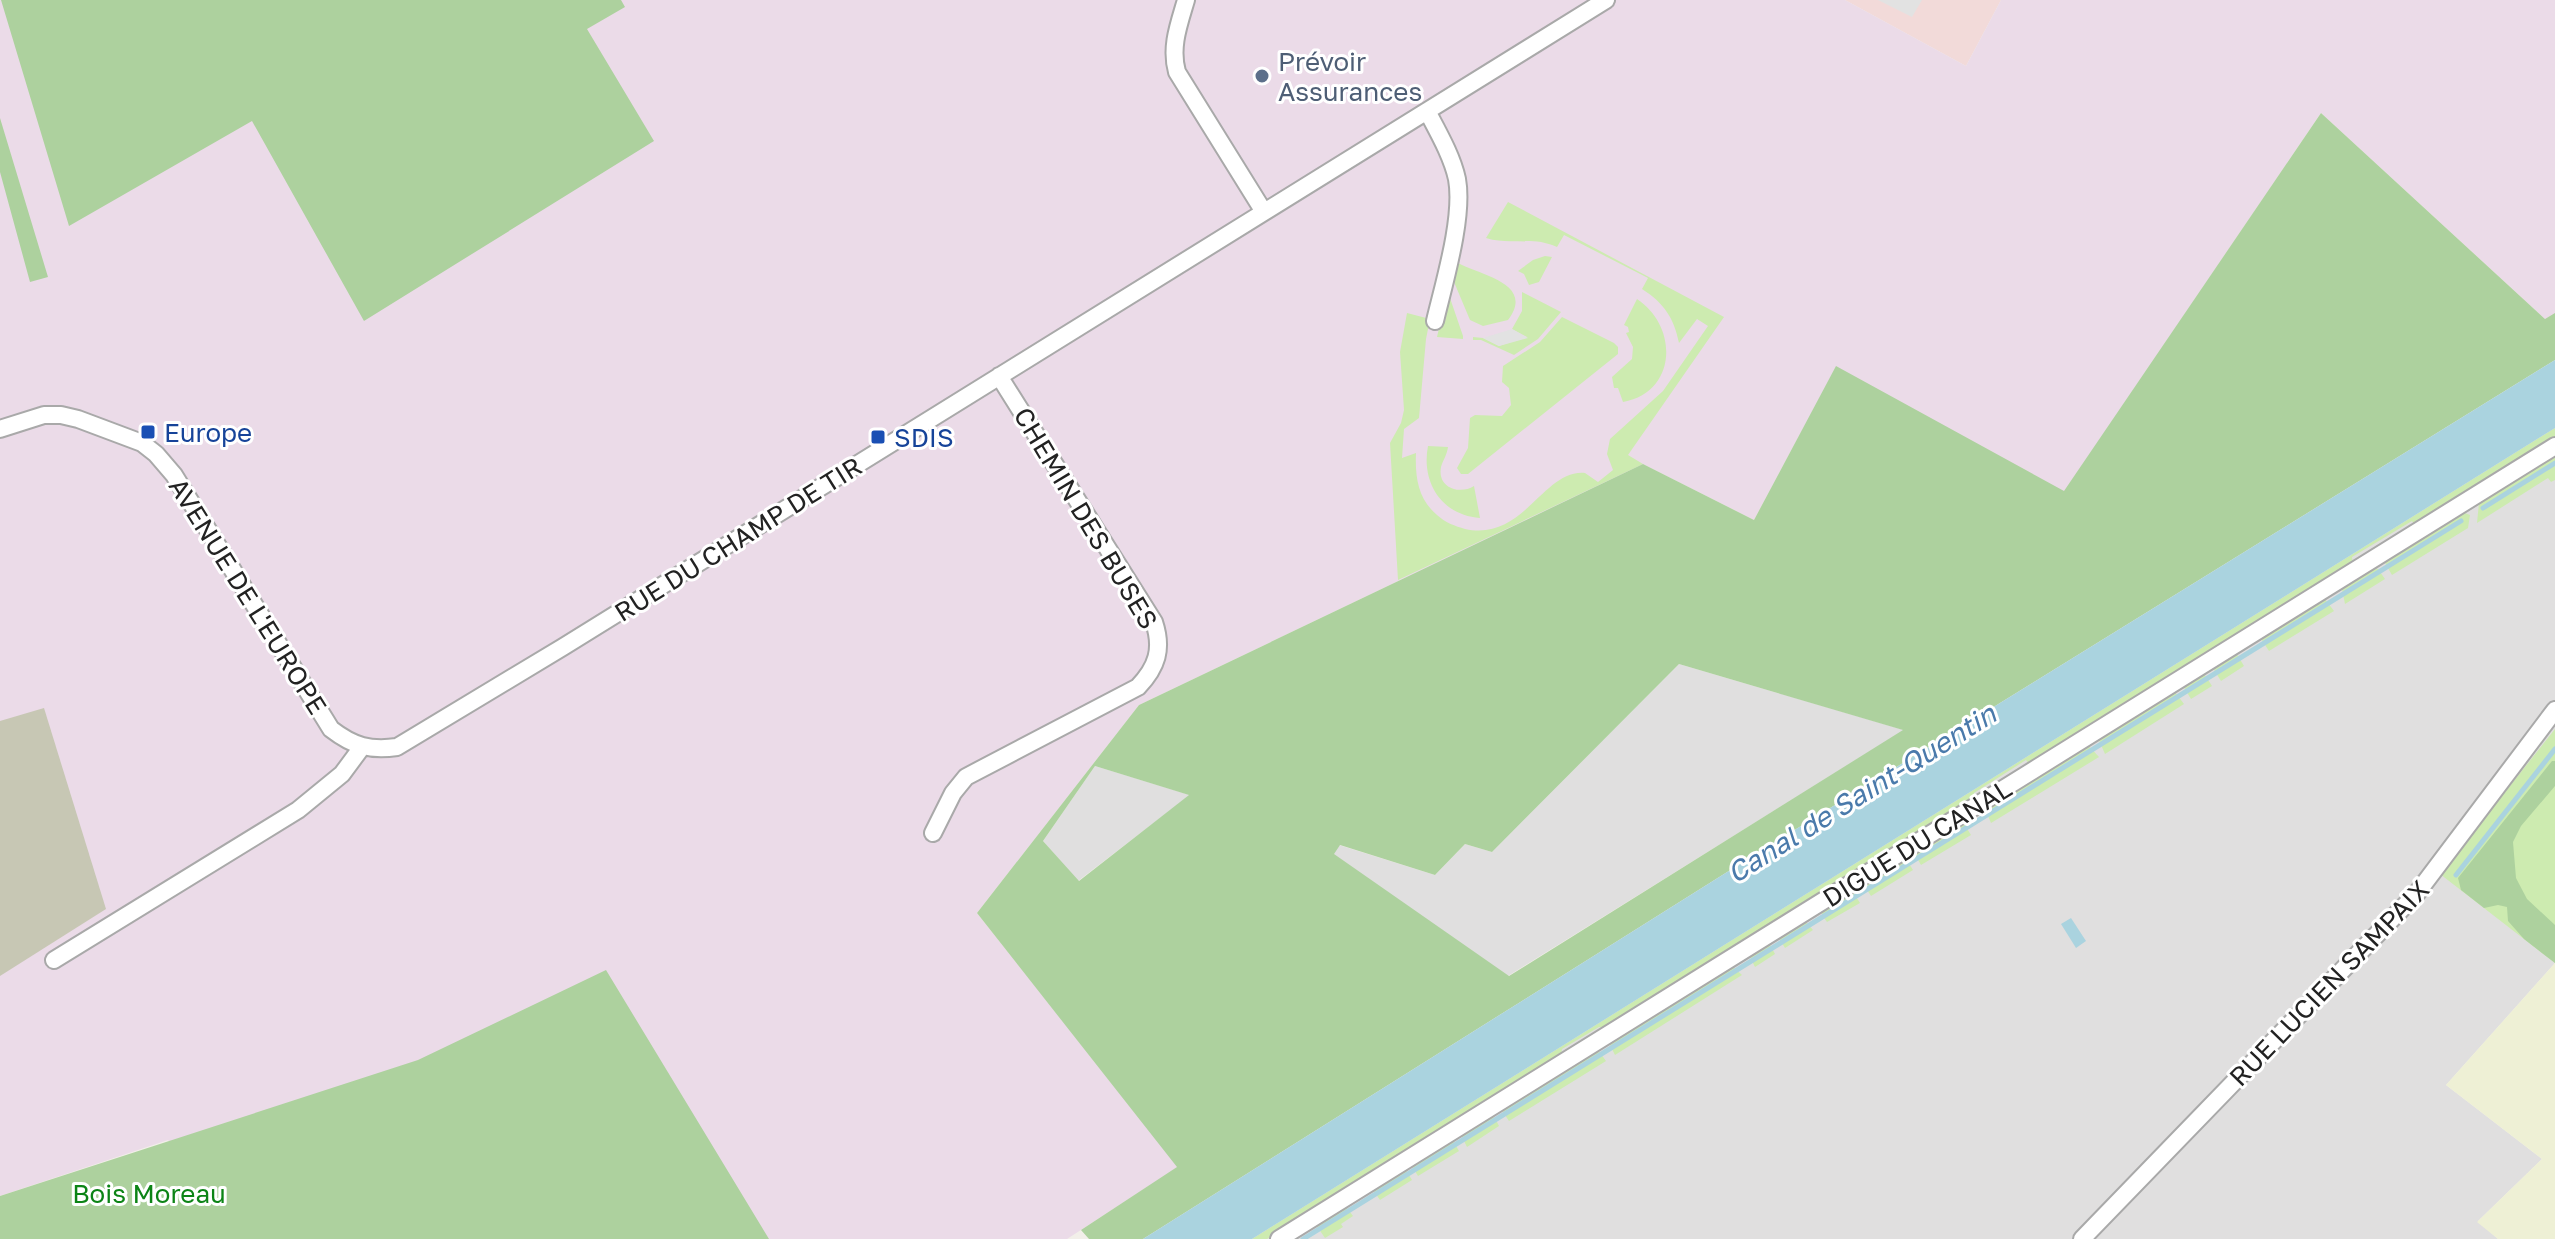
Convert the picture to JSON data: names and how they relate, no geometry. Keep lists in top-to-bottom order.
{
  "streets": {
    "street": [
      "CHEMIN DES BUSES",
      "RUE DU CHAMP DE TIR",
      "AVENUE DE L'EUROPE",
      "DIGUE DU CANAL",
      "RUE LUCIEN SAMPAIX"
    ]
  },
  "crossings": [
    ["CHEMIN DES BUSES", "RUE DU CHAMP DE TIR"],
    ["RUE DU CHAMP DE TIR", "AVENUE DE L'EUROPE"]
  ],
  "water": ["Canal de Saint-Quentin"],
  "parks": ["Bois Moreau"],
  "places": {
    "other": ["Prévoir Assurances"],
    "transit": ["Europe", "SDIS"]
  }
}
